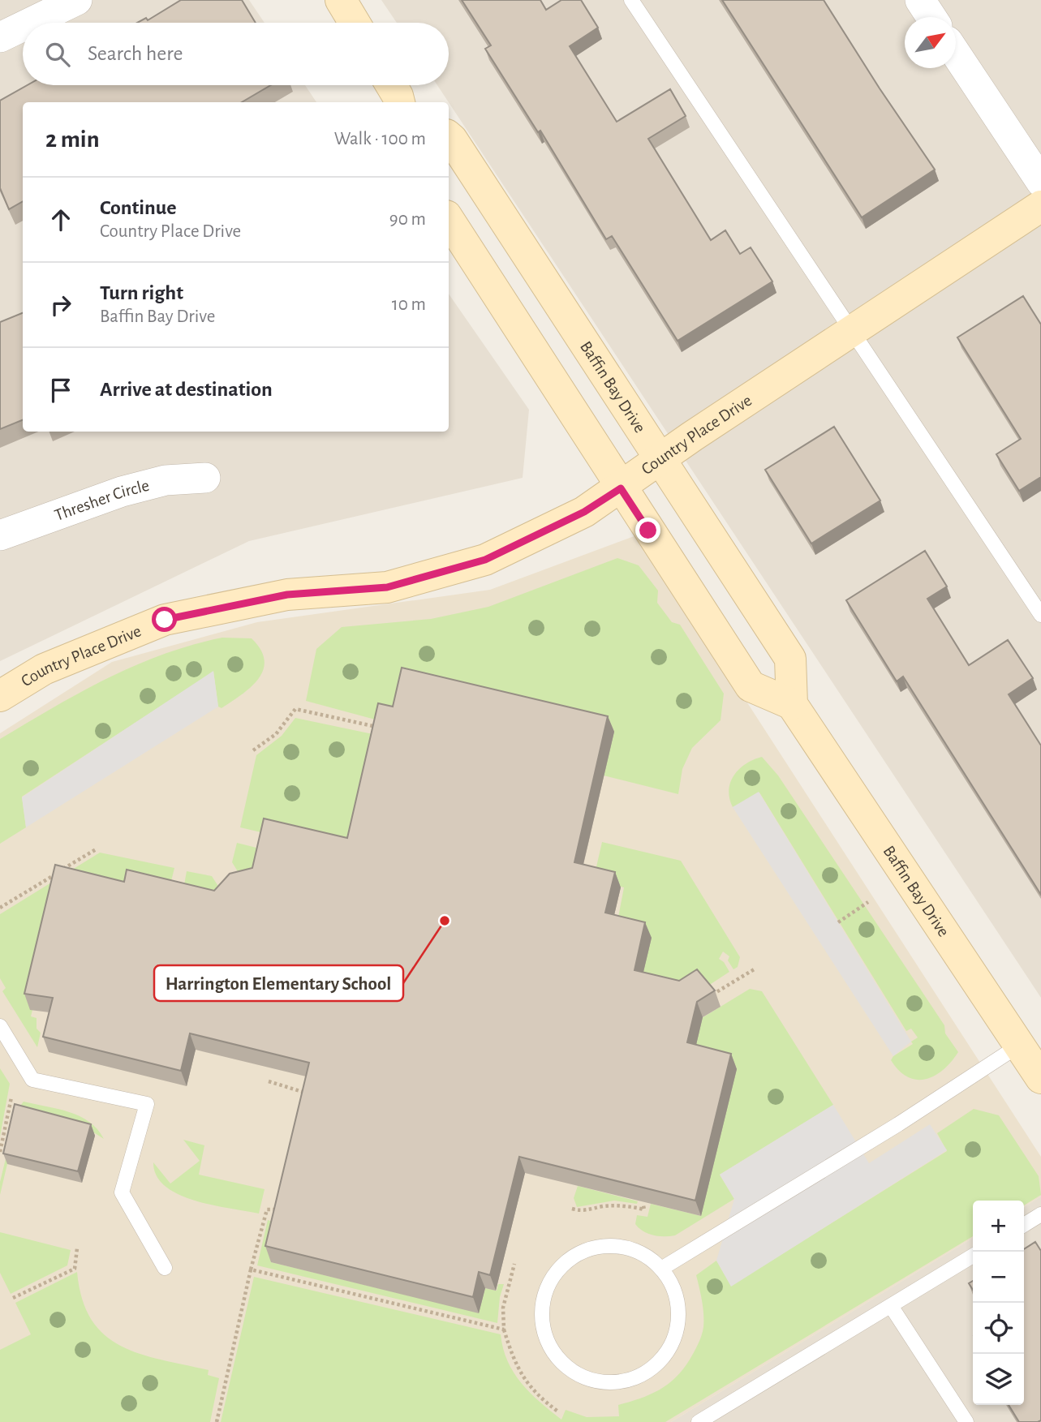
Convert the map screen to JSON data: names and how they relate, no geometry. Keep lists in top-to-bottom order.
{
  "streets": {
    "street": ["Baffin Bay Drive", "Country Place Drive", "Thresher Circle"]
  },
  "crossings": [
    ["Baffin Bay Drive", "Country Place Drive"]
  ],
  "places": ["Harrington Elementary School"],
  "north": "top right",
  "page": {
    "search": "Search here",
    "heading": ["2 min", "Walk · 100 m"],
    "list": [
      ["Continue", "Country Place Drive", "90 m"],
      ["Turn right", "Baffin Bay Drive", "10 m"],
      "Arrive at destination"
    ],
    "map_buttons": ["+", "−"]
  }
}
